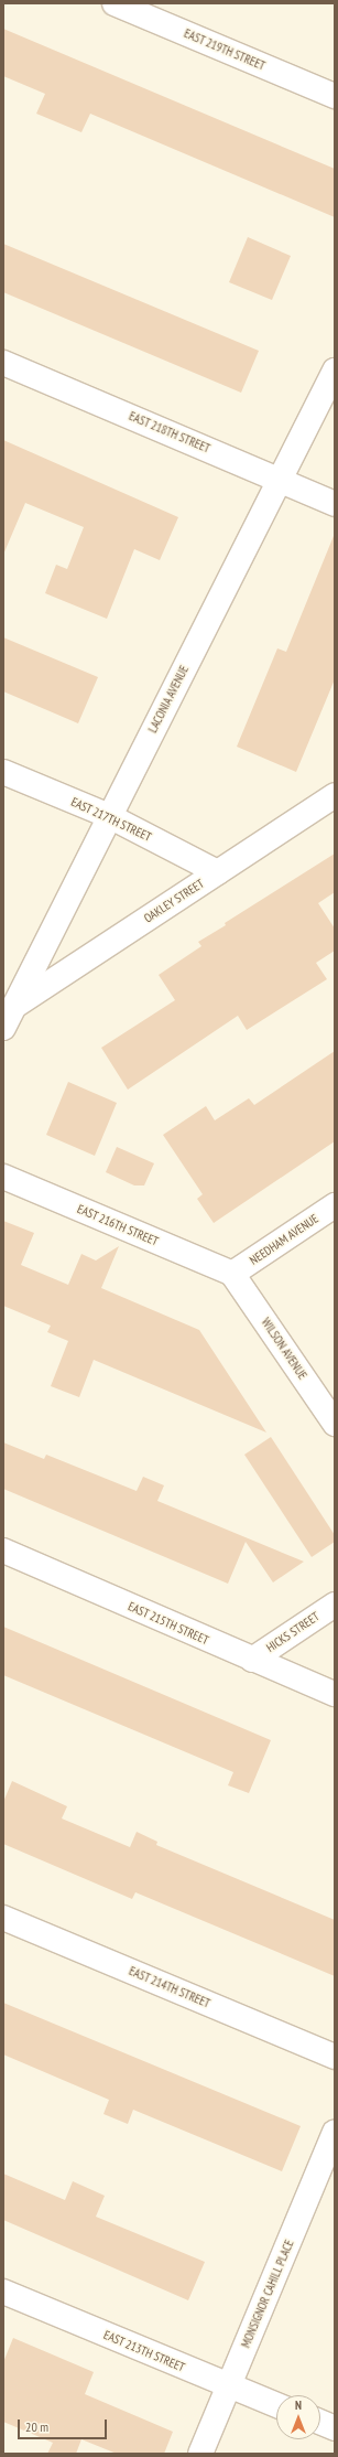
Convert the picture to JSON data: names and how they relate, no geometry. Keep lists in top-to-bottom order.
{
  "streets": {
    "street": [
      "EAST 219TH STREET",
      "EAST 218TH STREET",
      "LACONIA AVENUE",
      "EAST 217TH STREET",
      "OAKLEY STREET",
      "EAST 216TH STREET",
      "NEEDHAM AVENUE",
      "WILSON AVENUE",
      "EAST 215TH STREET",
      "HICKS STREET",
      "EAST 214TH STREET",
      "MONSIGNOR CAHILL PLACE",
      "EAST 213TH STREET"
    ]
  },
  "crossings": [
    ["EAST 218TH STREET", "LACONIA AVENUE"],
    ["LACONIA AVENUE", "EAST 217TH STREET"],
    ["LACONIA AVENUE", "OAKLEY STREET"],
    ["EAST 217TH STREET", "OAKLEY STREET"],
    ["EAST 216TH STREET", "NEEDHAM AVENUE"],
    ["EAST 216TH STREET", "WILSON AVENUE"],
    ["NEEDHAM AVENUE", "WILSON AVENUE"],
    ["EAST 215TH STREET", "HICKS STREET"],
    ["MONSIGNOR CAHILL PLACE", "EAST 213TH STREET"]
  ],
  "scale_bar": "20 m",
  "north": "top"
}
